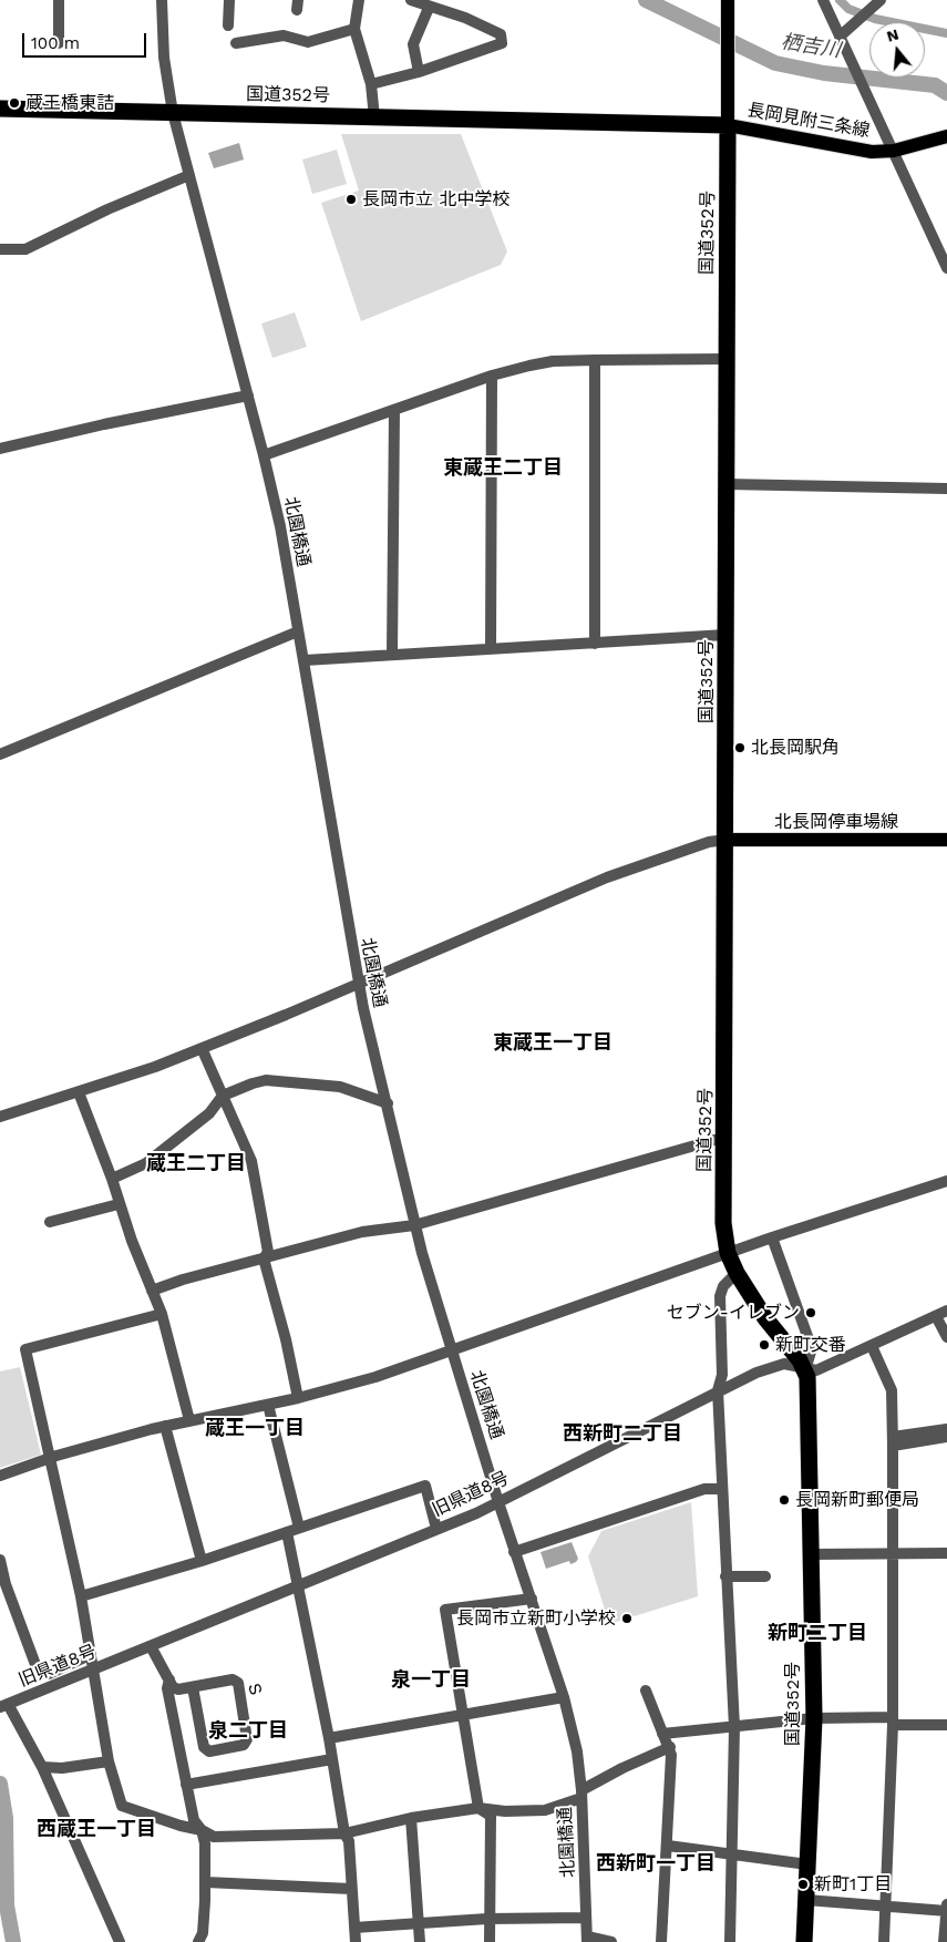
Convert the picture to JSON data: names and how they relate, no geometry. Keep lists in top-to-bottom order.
{
  "streets": {
    "highway": ["国道352号"],
    "main road": ["長岡見附三条線", "北長岡停車場線"],
    "street": ["北園橋通", "旧県道8号", "S"]
  },
  "crossings": [
    ["国道352号", "長岡見附三条線"],
    ["国道352号", "北園橋通"],
    ["国道352号", "北長岡停車場線"],
    ["国道352号", "旧県道8号"],
    ["北園橋通", "旧県道8号"]
  ],
  "districts": [
    "東蔵王二丁目",
    "東蔵王一丁目",
    "蔵王二丁目",
    "蔵王一丁目",
    "西新町二丁目",
    "新町二丁目",
    "泉一丁目",
    "泉二丁目",
    "西蔵王一丁目",
    "西新町一丁目"
  ],
  "water": ["栖吉川"],
  "places": [
    "蔵王橋東詰",
    "長岡市立 北中学校",
    "北長岡駅角",
    "セブン-イレブン",
    "新町交番",
    "長岡新町郵便局",
    "長岡市立新町小学校",
    "新町1丁目"
  ],
  "scale_bar": "100 m",
  "north": "top"
}
